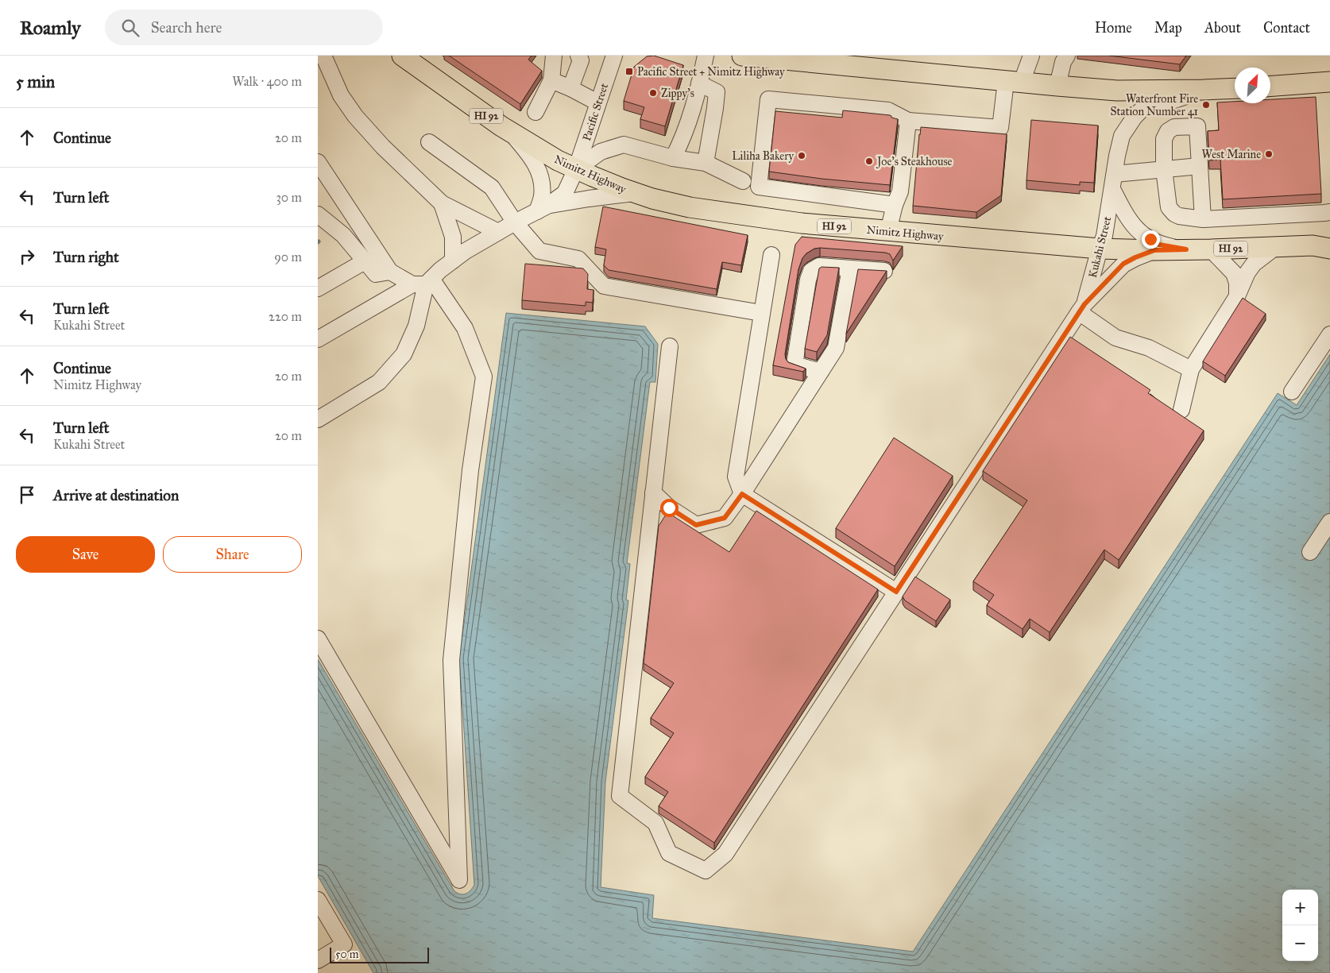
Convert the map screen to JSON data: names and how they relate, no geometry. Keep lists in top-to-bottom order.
{
  "streets": {
    "main road": ["HI 92", "Nimitz Highway"],
    "street": ["Pacific Street", "Kukahi Street"]
  },
  "crossings": [
    ["Pacific Street", "Nimitz Highway"],
    ["Nimitz Highway", "Kukahi Street"]
  ],
  "places": {
    "transit": ["Pacific Street + Nimitz Highway"],
    "other": [
      "Zippy's",
      "Waterfront Fire Station Number 41",
      "West Marine",
      "Liliha Bakery",
      "Joe’s Steakhouse"
    ]
  },
  "scale_bar": "50 m",
  "north": "top right",
  "page": {
    "header": "Roamly",
    "search": "Search here",
    "nav": [
      "Home",
      "Map",
      "About",
      "Contact"
    ],
    "heading": ["5 min", "Walk · 400 m"],
    "list": [
      ["Continue", "20 m"],
      ["Turn left", "30 m"],
      ["Turn right", "90 m"],
      ["Turn left", "Kukahi Street", "220 m"],
      ["Continue", "Nimitz Highway", "20 m"],
      ["Turn left", "Kukahi Street", "20 m"],
      "Arrive at destination"
    ],
    "buttons": ["Save", "Share"],
    "map_buttons": ["+", "−"],
    "scale": "50 m"
  }
}
